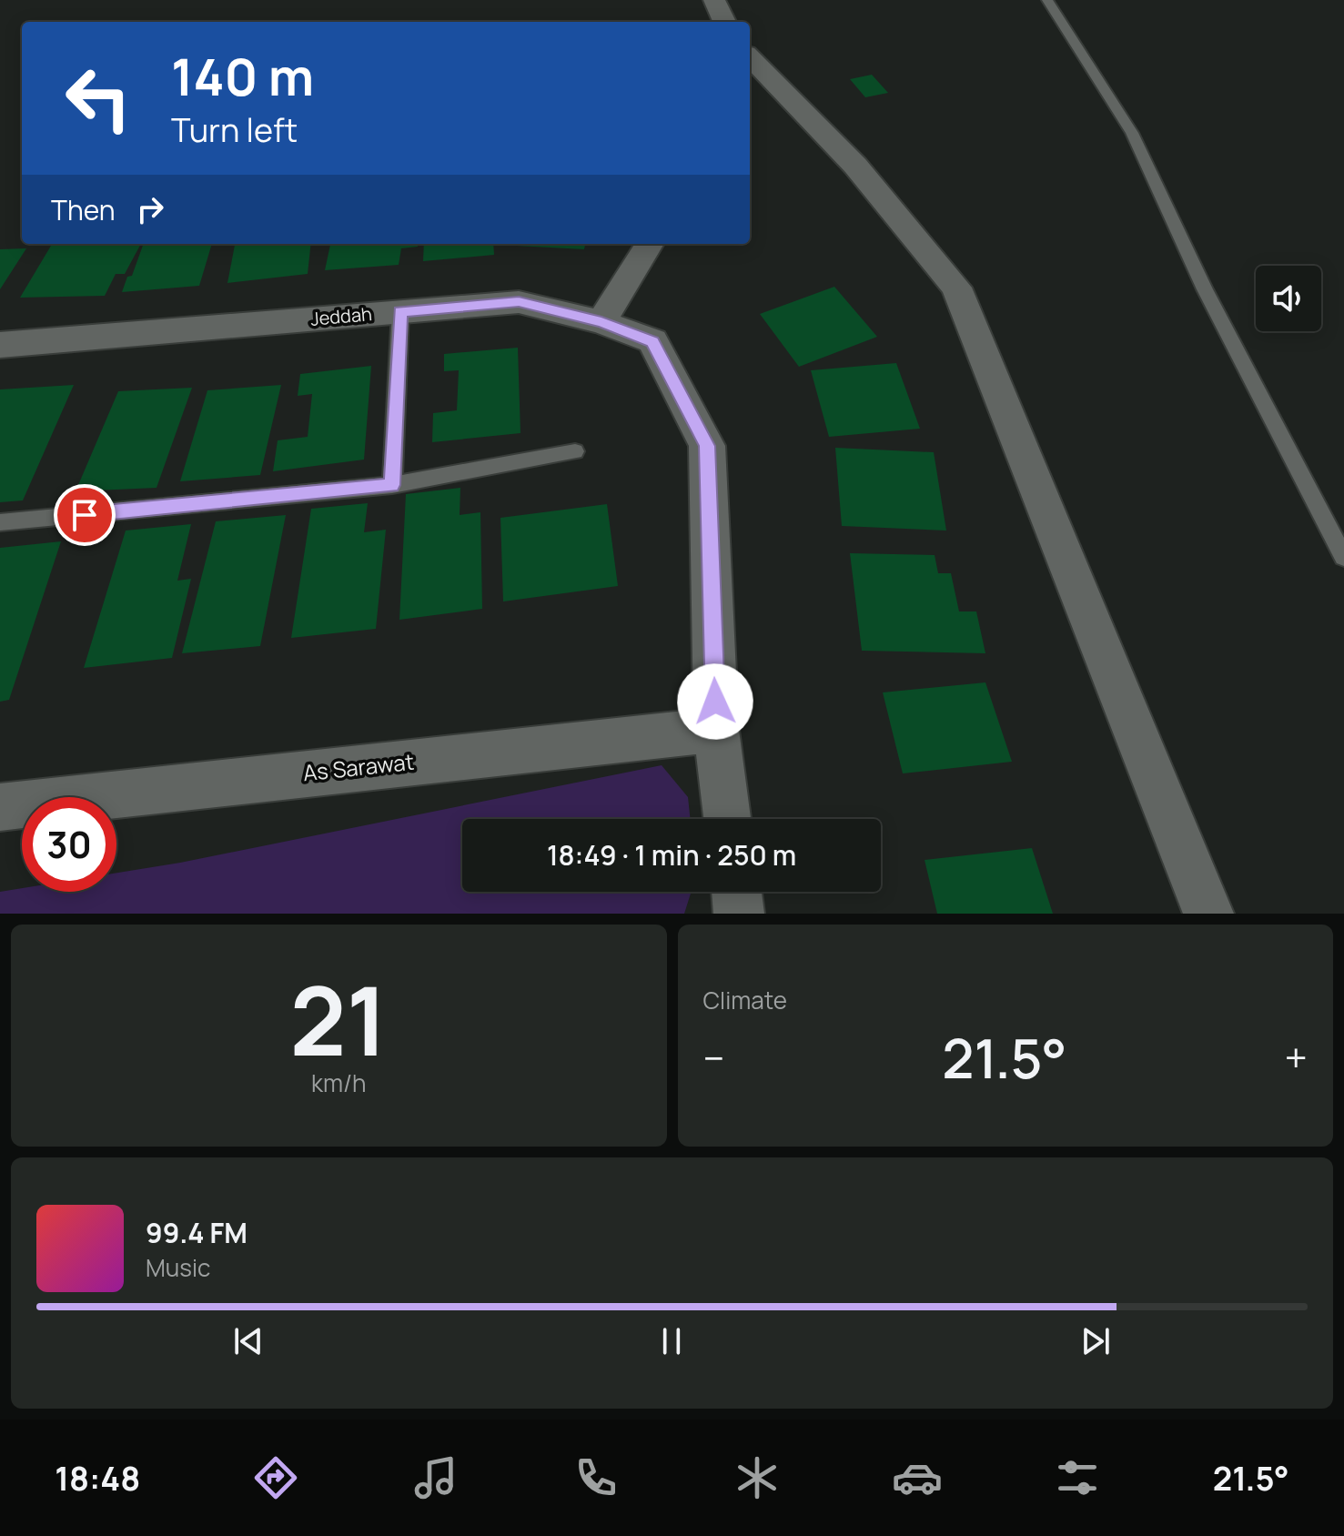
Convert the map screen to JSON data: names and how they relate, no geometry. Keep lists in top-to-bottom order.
{
  "streets": {
    "street": ["Jeddah", "As Sarawat"]
  },
  "crossings": [
    ["Jeddah", "As Sarawat"]
  ],
  "page": {
    "turn": ["140 m", "Turn left"],
    "then": "Then",
    "limit": "30",
    "trip": "18:49 · 1 min · 250 m",
    "tile": [
      ["21", "km/h"],
      "Climate"
    ],
    "heat": ["−", "21.5°", "+"],
    "song": ["99.4 FM", "Music"],
    "tabs": ["18:48", "21.5°"]
  }
}
